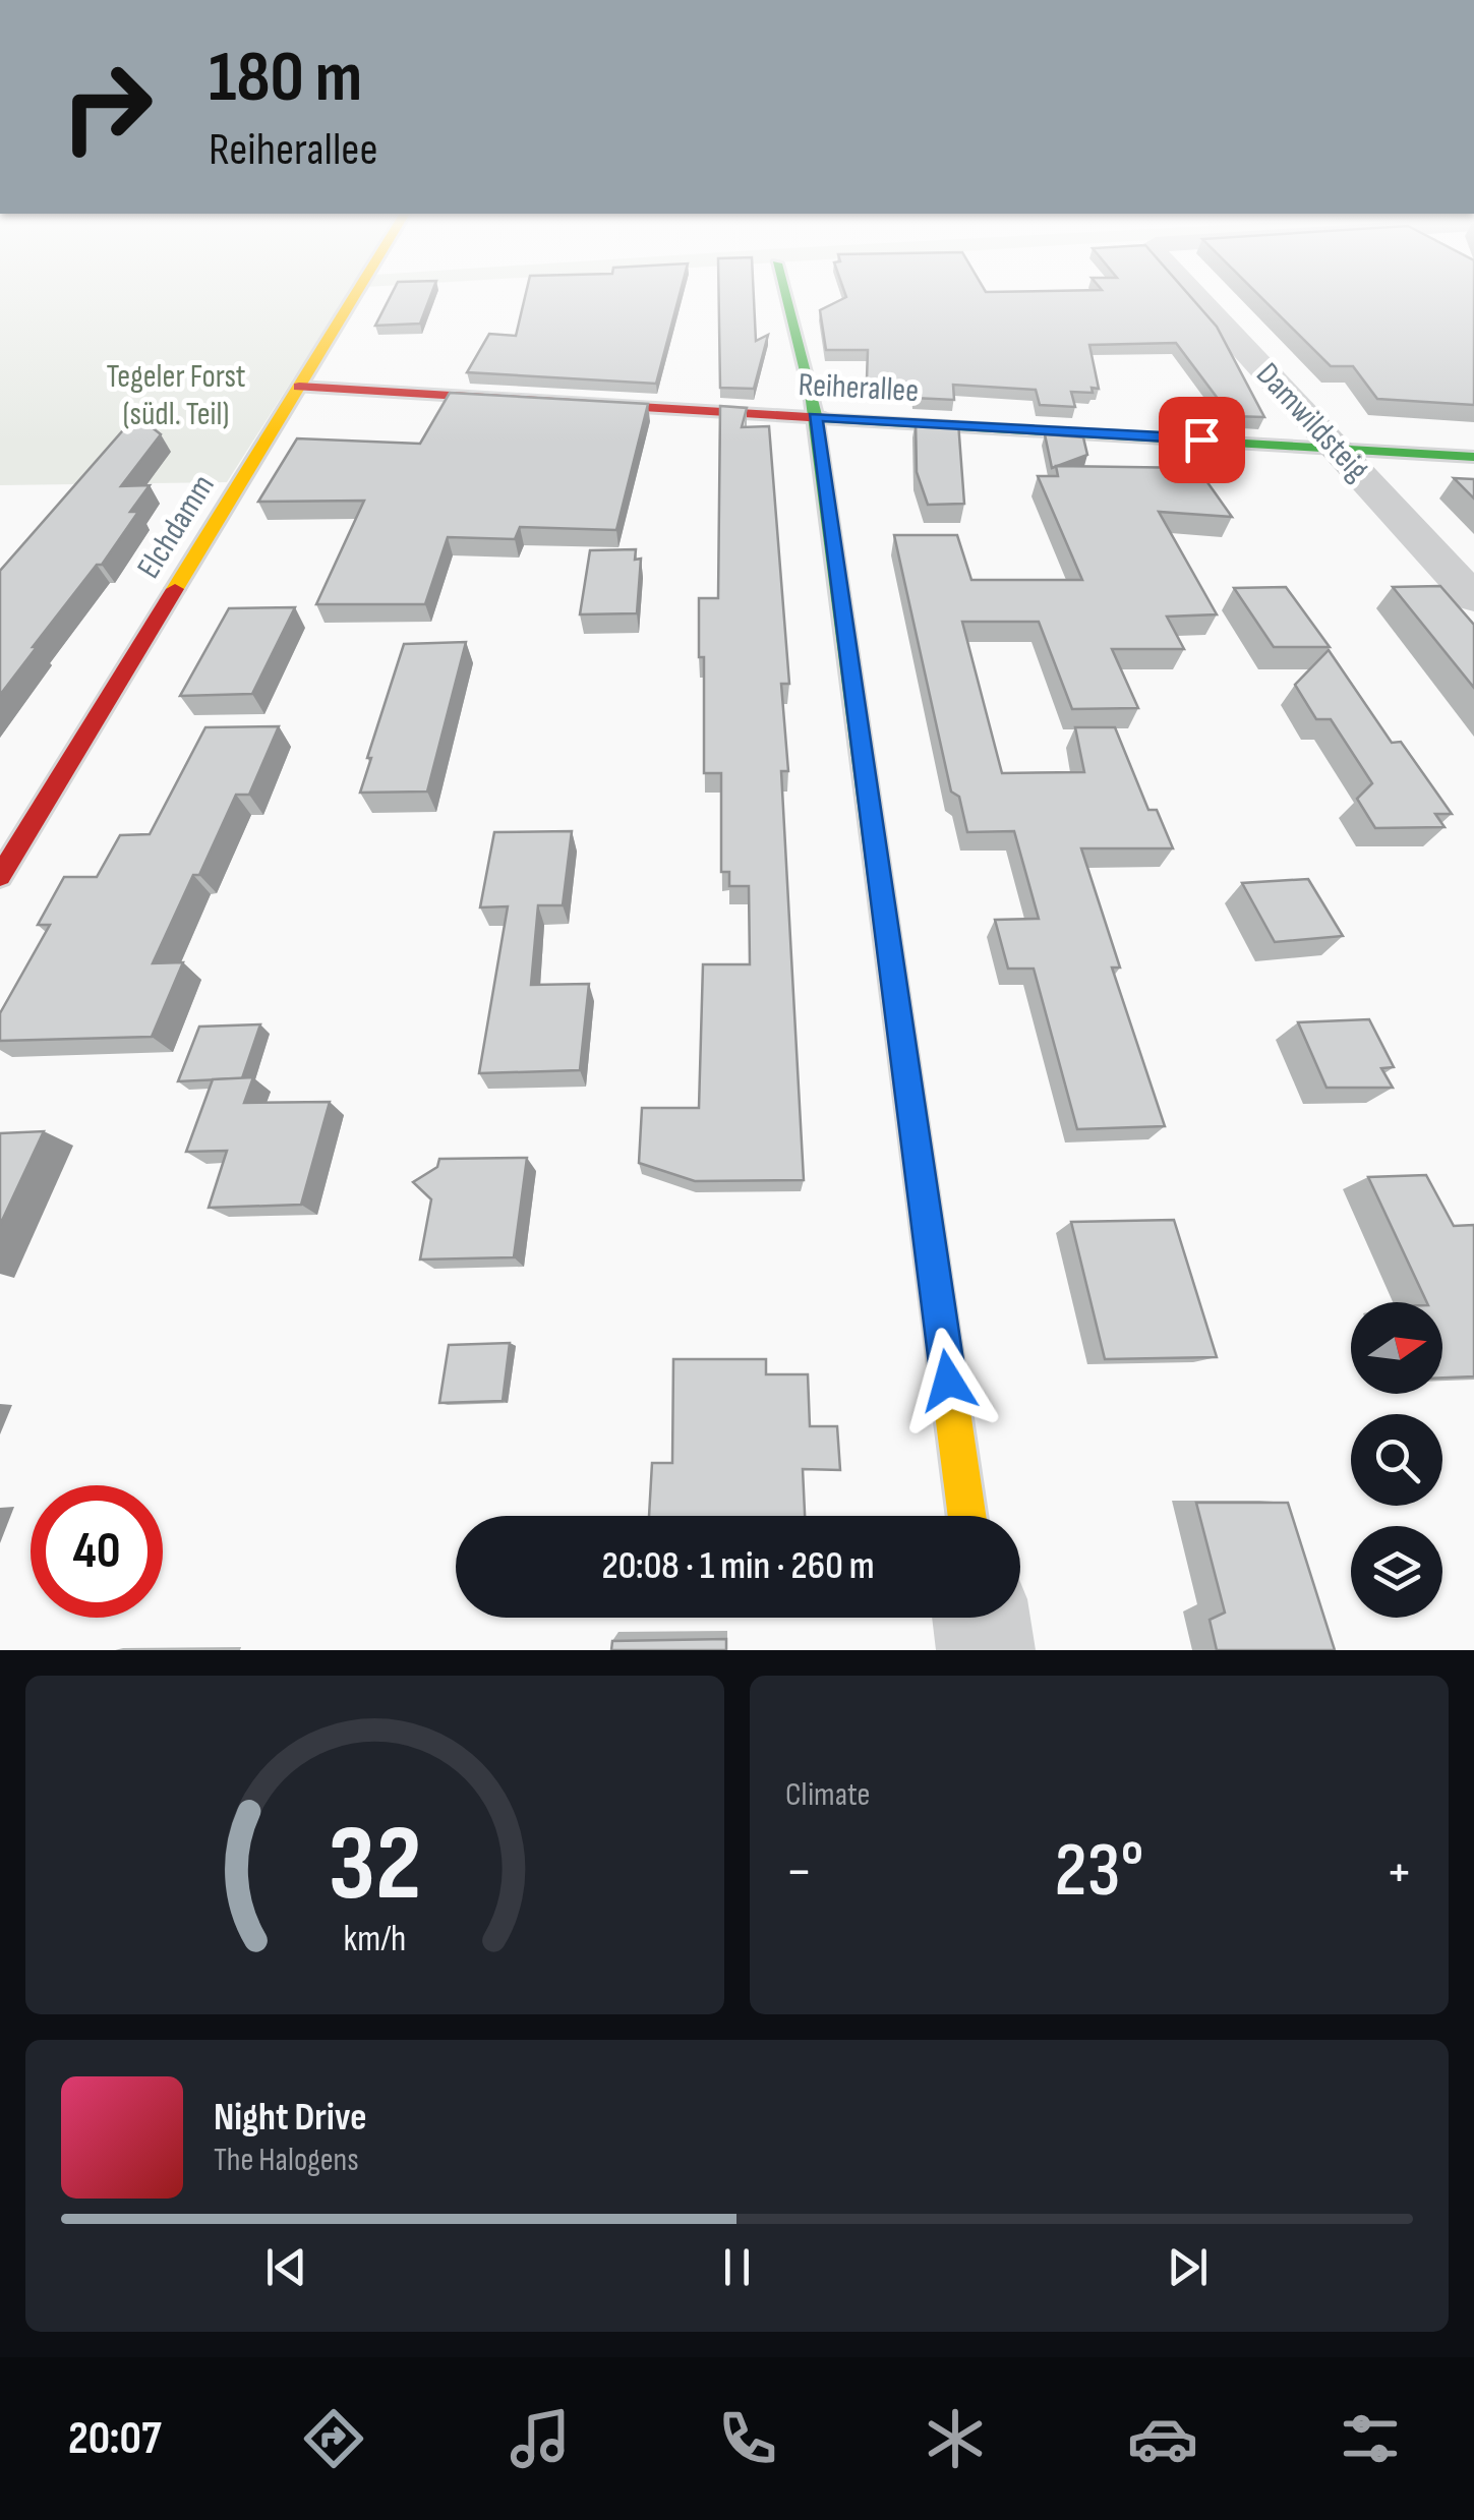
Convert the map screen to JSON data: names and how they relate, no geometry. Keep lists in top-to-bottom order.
{
  "streets": {
    "street": ["Reiherallee", "Damwildsteig", "Elchdamm"]
  },
  "crossings": [
    ["Reiherallee", "Damwildsteig"],
    ["Reiherallee", "Elchdamm"]
  ],
  "parks": ["Tegeler Forst (südl. Teil)"],
  "north": "right",
  "page": {
    "turn": ["180 m", "Reiherallee"],
    "limit": "40",
    "trip": "20:08 · 1 min · 260 m",
    "tile": "Climate",
    "heat": ["−", "23°", "+"],
    "song": ["Night Drive", "The Halogens"],
    "tabs": "20:07",
    "gauge": ["32", "km/h"]
  }
}
